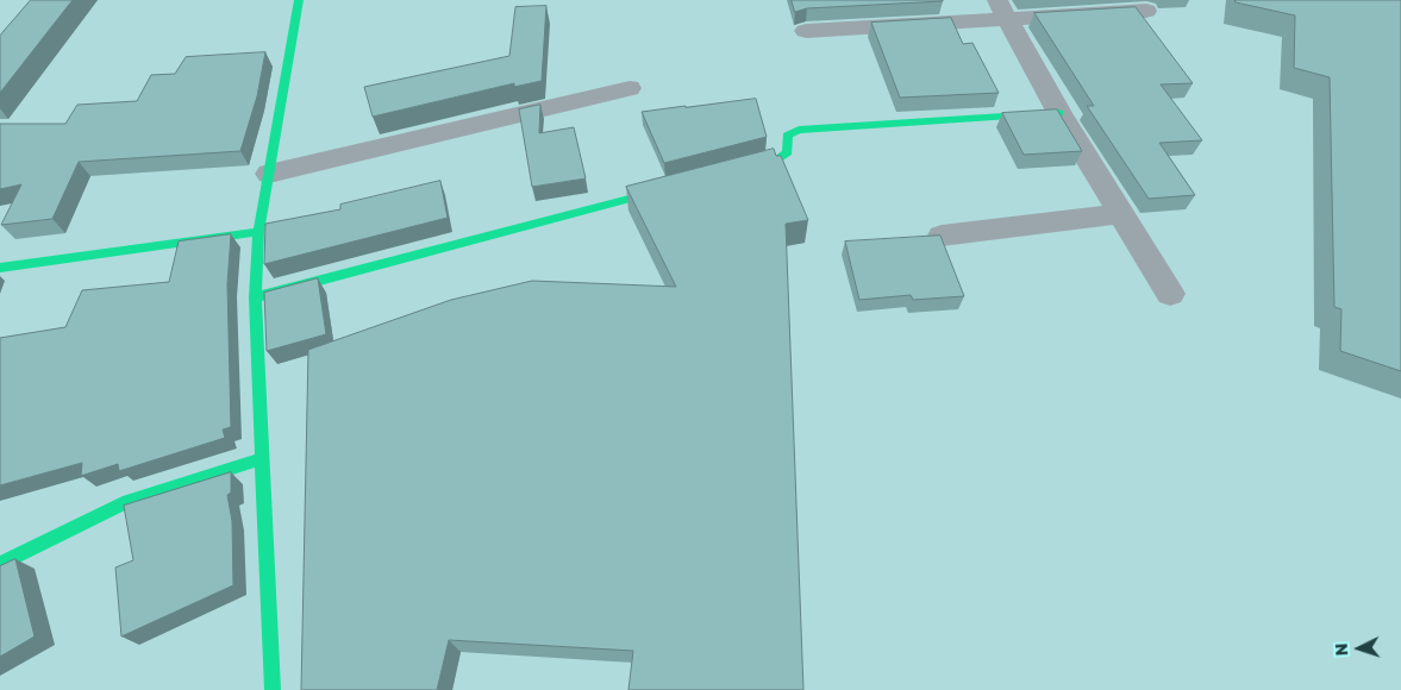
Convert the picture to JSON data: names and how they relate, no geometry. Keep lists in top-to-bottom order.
{
  "north": "left"
}
